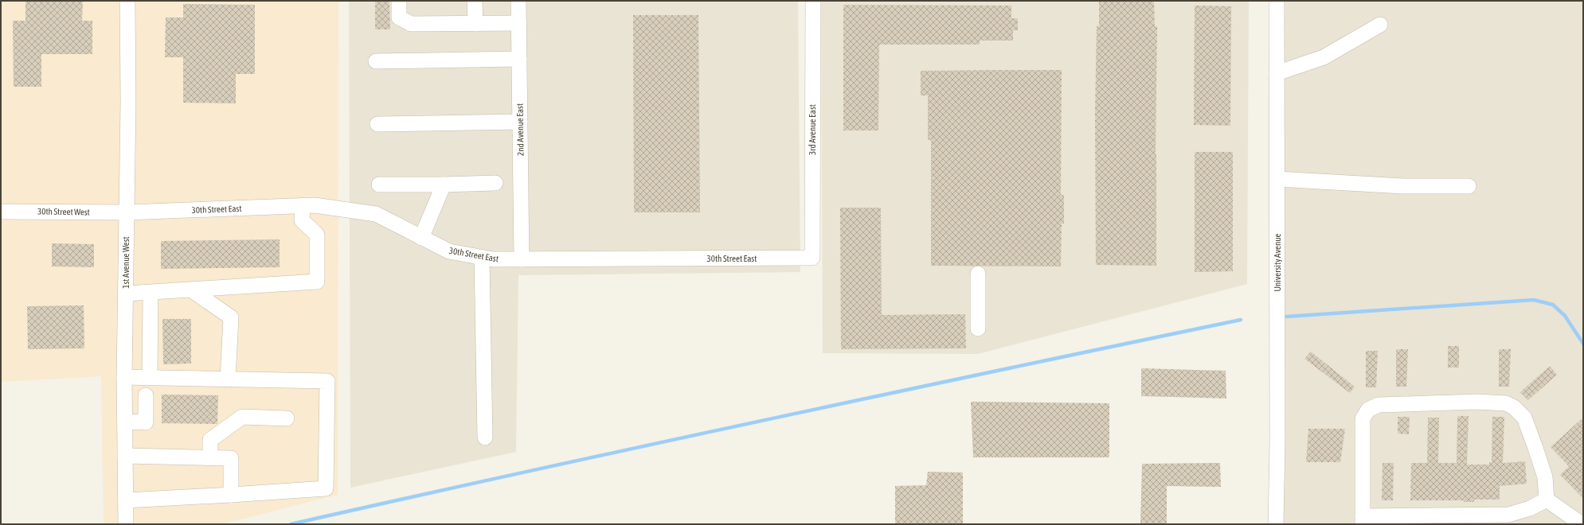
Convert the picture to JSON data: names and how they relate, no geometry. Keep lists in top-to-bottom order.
{
  "streets": {
    "street": [
      "2nd Avenue East",
      "3rd Avenue East",
      "30th Street East",
      "30th Street West",
      "1st Avenue West",
      "University Avenue"
    ]
  },
  "crossings": [
    ["2nd Avenue East", "30th Street East"],
    ["3rd Avenue East", "30th Street East"],
    ["30th Street East", "30th Street West"],
    ["30th Street East", "1st Avenue West"],
    ["30th Street West", "1st Avenue West"]
  ]
}
